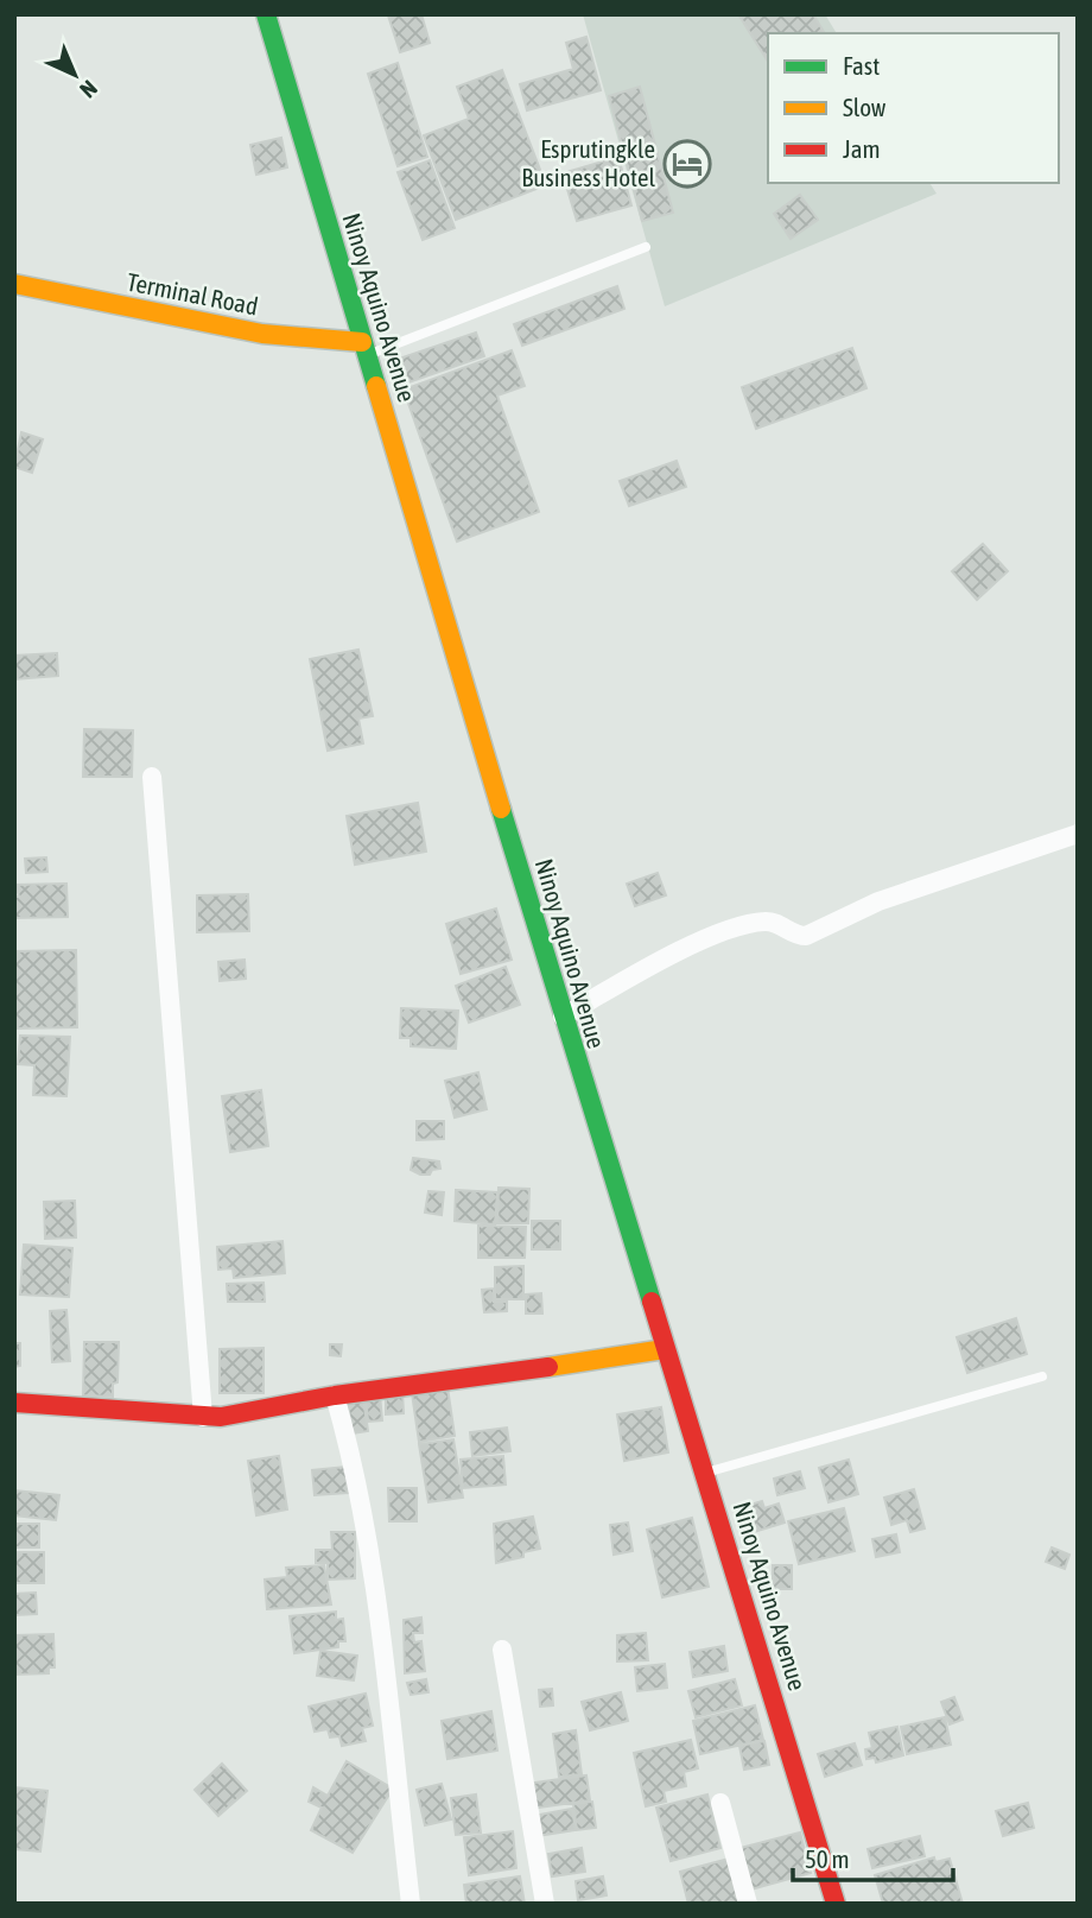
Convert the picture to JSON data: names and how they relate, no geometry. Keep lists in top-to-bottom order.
{
  "streets": {
    "main road": ["Terminal Road", "Ninoy Aquino Avenue"]
  },
  "crossings": [
    ["Terminal Road", "Ninoy Aquino Avenue"]
  ],
  "places": {
    "hotel": ["Esprutingkle Business Hotel"]
  },
  "legend": ["Fast", "Slow", "Jam"],
  "scale_bar": "50 m",
  "north": "bottom right"
}
